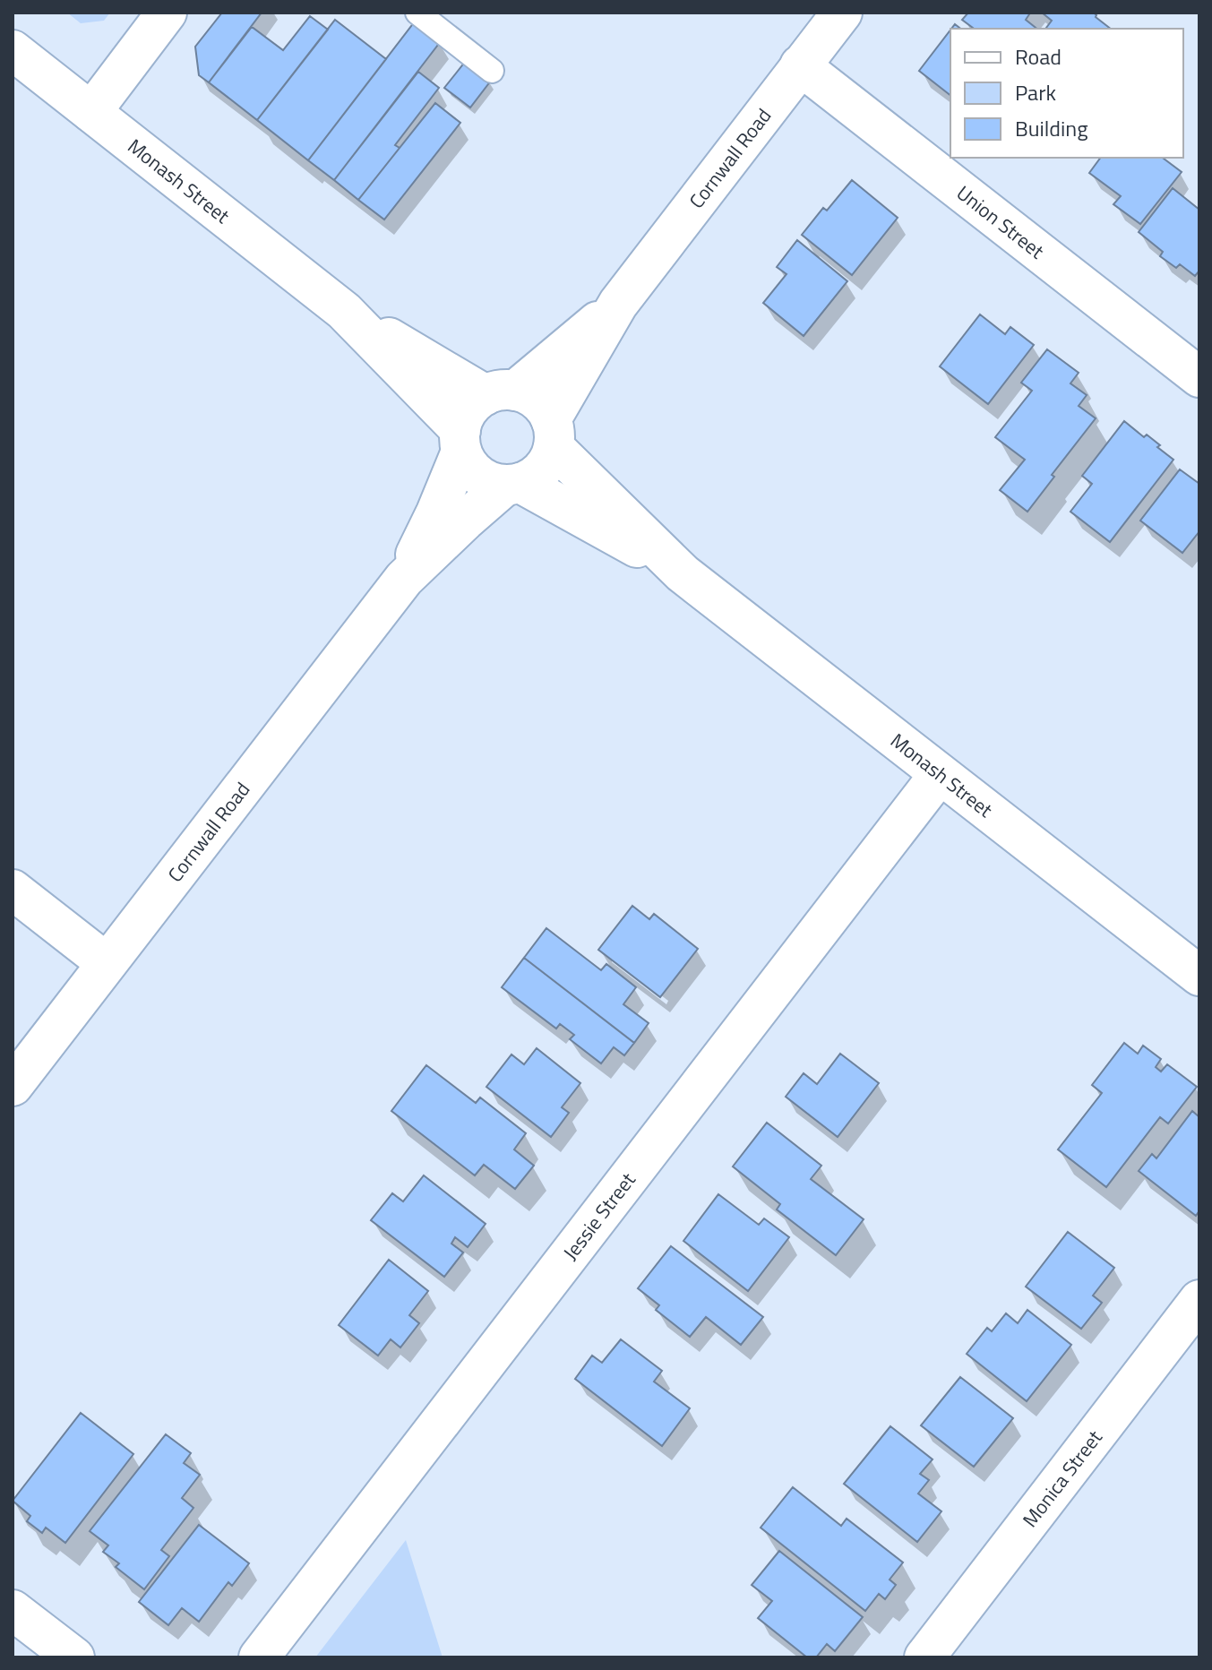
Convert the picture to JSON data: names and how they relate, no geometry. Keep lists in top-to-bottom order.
{
  "streets": {
    "street": [
      "Cornwall Road",
      "Monash Street",
      "Union Street",
      "Jessie Street",
      "Monica Street"
    ]
  },
  "crossings": [
    ["Cornwall Road", "Monash Street"],
    ["Cornwall Road", "Union Street"],
    ["Monash Street", "Jessie Street"]
  ],
  "legend": ["Road", "Park", "Building"]
}
